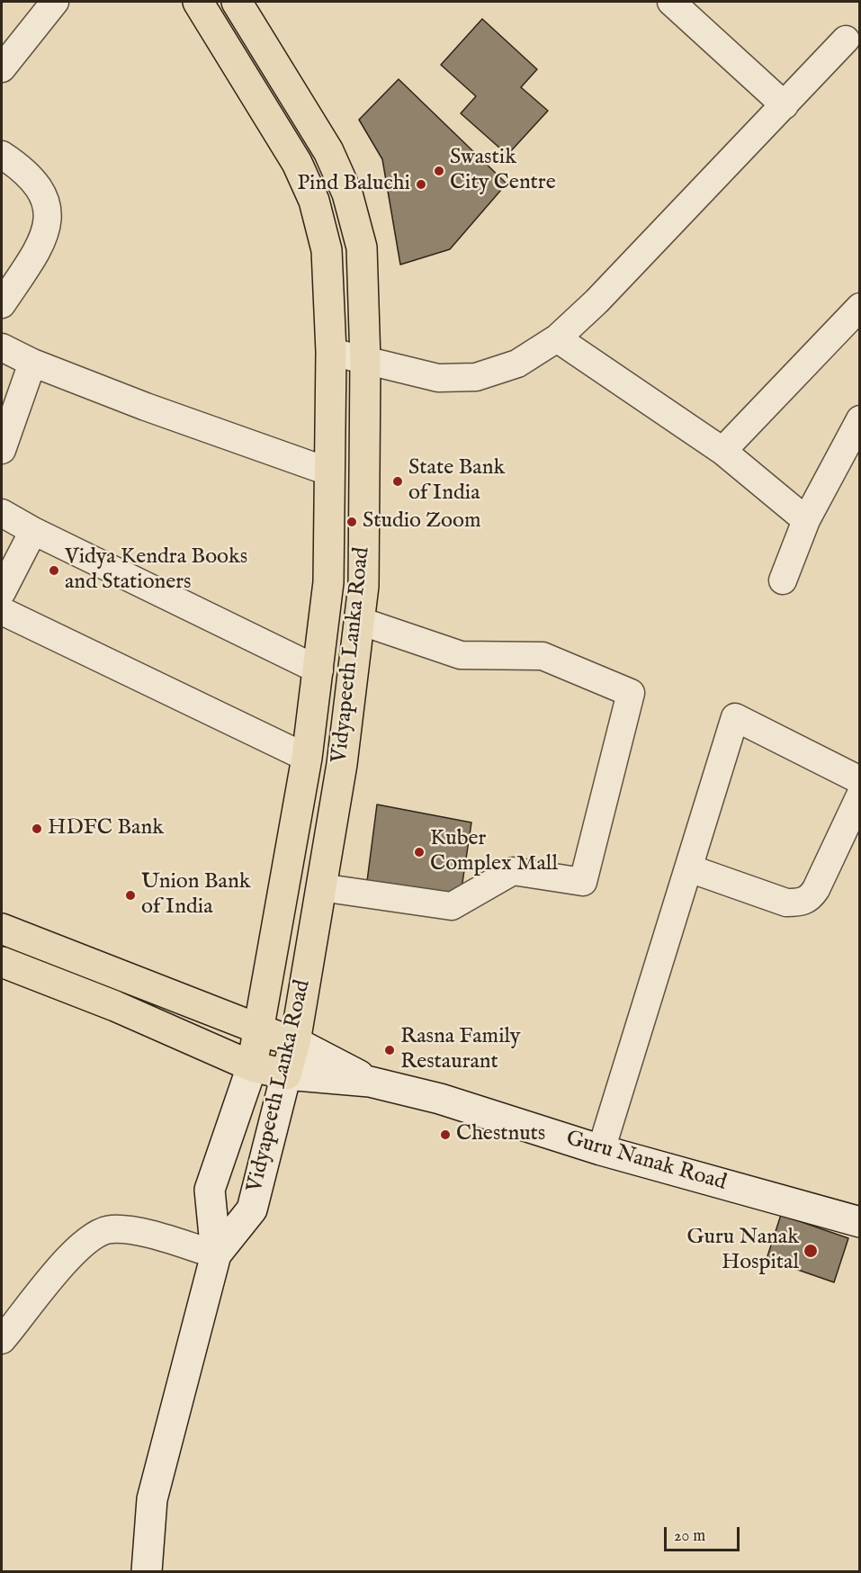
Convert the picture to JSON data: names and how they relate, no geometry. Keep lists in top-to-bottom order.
{
  "streets": {
    "main road": ["Vidyapeeth Lanka Road", "Guru Nanak Road"]
  },
  "crossings": [
    ["Vidyapeeth Lanka Road", "Guru Nanak Road"]
  ],
  "places": [
    "Swastik City Centre",
    "Pind Baluchi",
    "State Bank of India",
    "Studio Zoom",
    "Vidya Kendra Books and Stationers",
    "HDFC Bank",
    "Kuber Complex Mall",
    "Union Bank of India",
    "Rasna Family Restaurant",
    "Chestnuts",
    "Guru Nanak Hospital"
  ],
  "scale_bar": "20 m"
}
